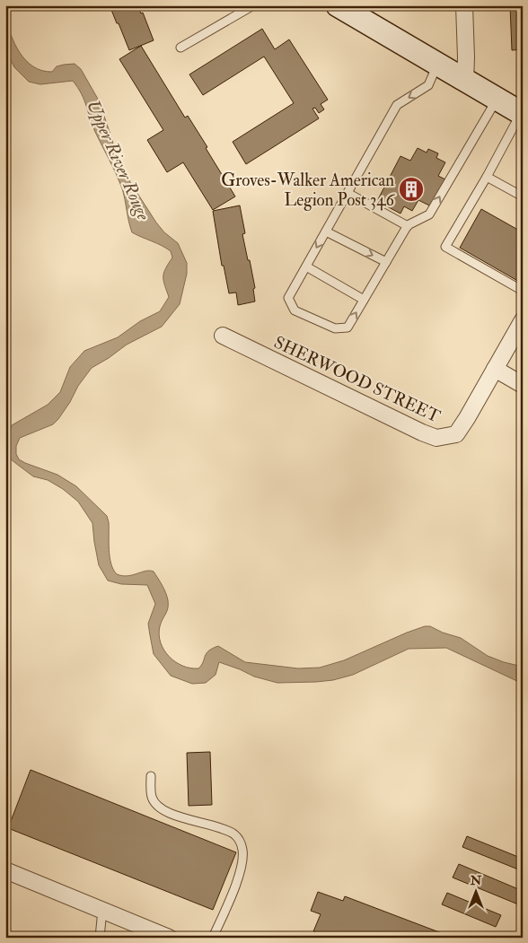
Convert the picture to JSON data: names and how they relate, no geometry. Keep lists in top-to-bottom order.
{
  "streets": {
    "street": ["SHERWOOD STREET"]
  },
  "water": ["Upper River Rouge"],
  "places": {
    "building": ["Groves-Walker American Legion Post 346"]
  },
  "north": "top"
}
